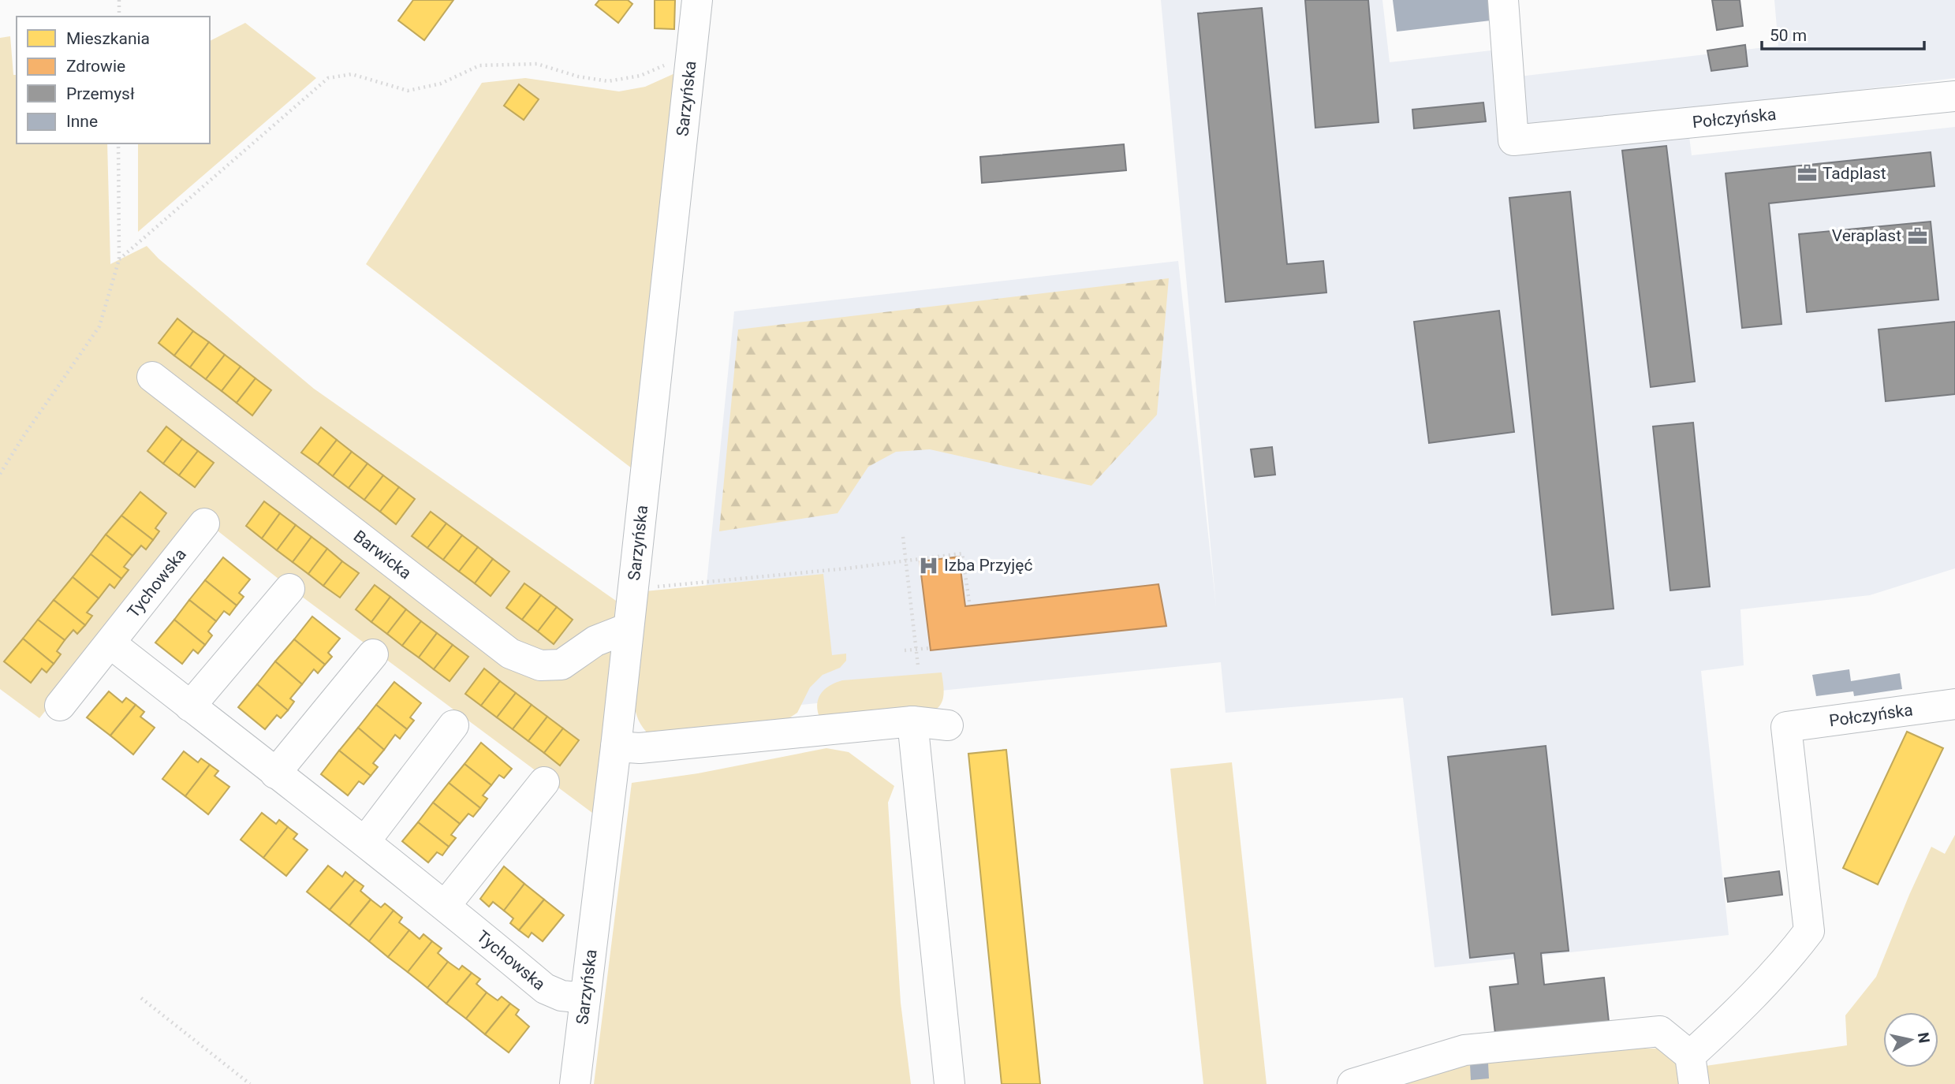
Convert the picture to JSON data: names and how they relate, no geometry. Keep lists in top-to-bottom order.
{
  "streets": {
    "street": [
      "Sarzyńska",
      "Połczyńska",
      "Barwicka",
      "Tychowska"
    ]
  },
  "crossings": [
    ["Sarzyńska", "Barwicka"],
    ["Sarzyńska", "Tychowska"]
  ],
  "places": {
    "office": ["Tadplast", "Veraplast"],
    "hospital": ["Izba Przyjęć"]
  },
  "legend": [
    "Mieszkania",
    "Zdrowie",
    "Przemysł",
    "Inne"
  ],
  "scale_bar": "50 m",
  "north": "right"
}
